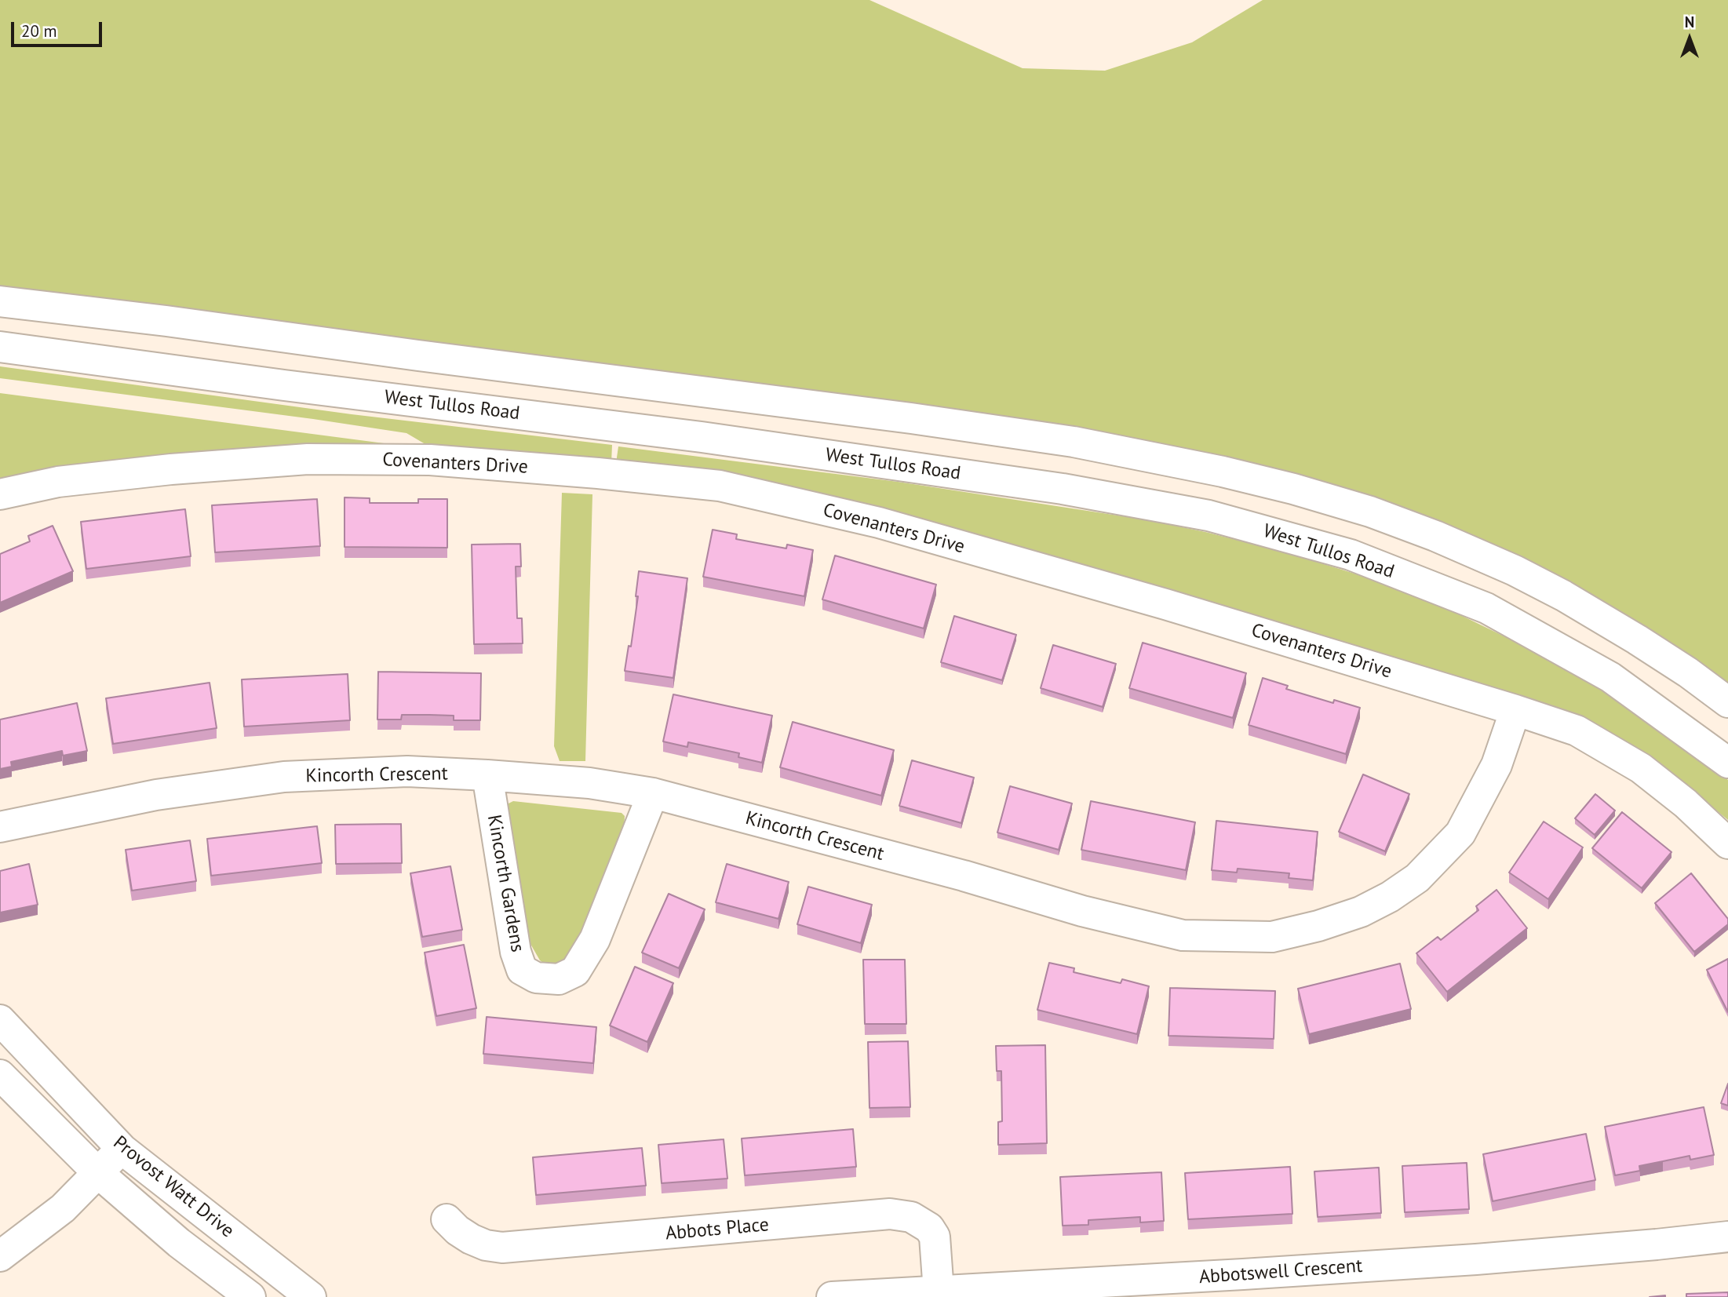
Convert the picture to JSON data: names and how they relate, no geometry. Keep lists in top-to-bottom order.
{
  "streets": {
    "street": [
      "West Tullos Road",
      "Covenanters Drive",
      "Kincorth Crescent",
      "Kincorth Gardens",
      "Provost Watt Drive",
      "Abbots Place",
      "Abbotswell Crescent"
    ]
  },
  "crossings": [
    ["Covenanters Drive", "Kincorth Crescent"],
    ["Kincorth Crescent", "Kincorth Gardens"],
    ["Abbots Place", "Abbotswell Crescent"]
  ],
  "scale_bar": "20 m",
  "north": "top"
}
